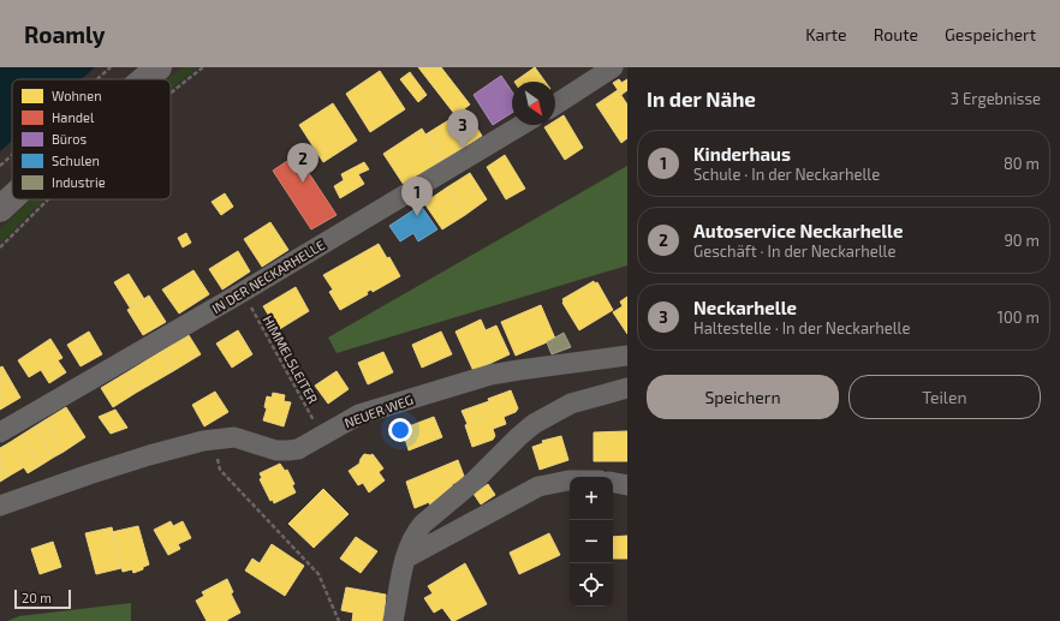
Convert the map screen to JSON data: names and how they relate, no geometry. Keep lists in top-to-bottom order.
{
  "streets": {
    "street": ["IN DER NECKARHELLE", "NEUER WEG"],
    "path": ["HIMMELSLEITER"]
  },
  "crossings": [
    ["IN DER NECKARHELLE", "HIMMELSLEITER"],
    ["HIMMELSLEITER", "NEUER WEG"]
  ],
  "legend": [
    "Wohnen",
    "Handel",
    "Büros",
    "Schulen",
    "Industrie"
  ],
  "scale_bar": "20 m",
  "north": "bottom right",
  "page": {
    "header": "Roamly",
    "nav": ["Karte", "Route", "Gespeichert"],
    "heading": ["In der Nähe", "3 Ergebnisse"],
    "pins": ["3", "2", "1"],
    "list": [
      {
        "mark": "1",
        "name": "Kinderhaus",
        "note": "Schule · In der Neckarhelle",
        "value": "80 m"
      },
      {
        "mark": "2",
        "name": "Autoservice Neckarhelle",
        "note": "Geschäft · In der Neckarhelle",
        "value": "90 m"
      },
      {
        "mark": "3",
        "name": "Neckarhelle",
        "note": "Haltestelle · In der Neckarhelle",
        "value": "100 m"
      }
    ],
    "buttons": ["Speichern", "Teilen"],
    "map_buttons": ["+", "−"],
    "scale": "20 m"
  }
}
